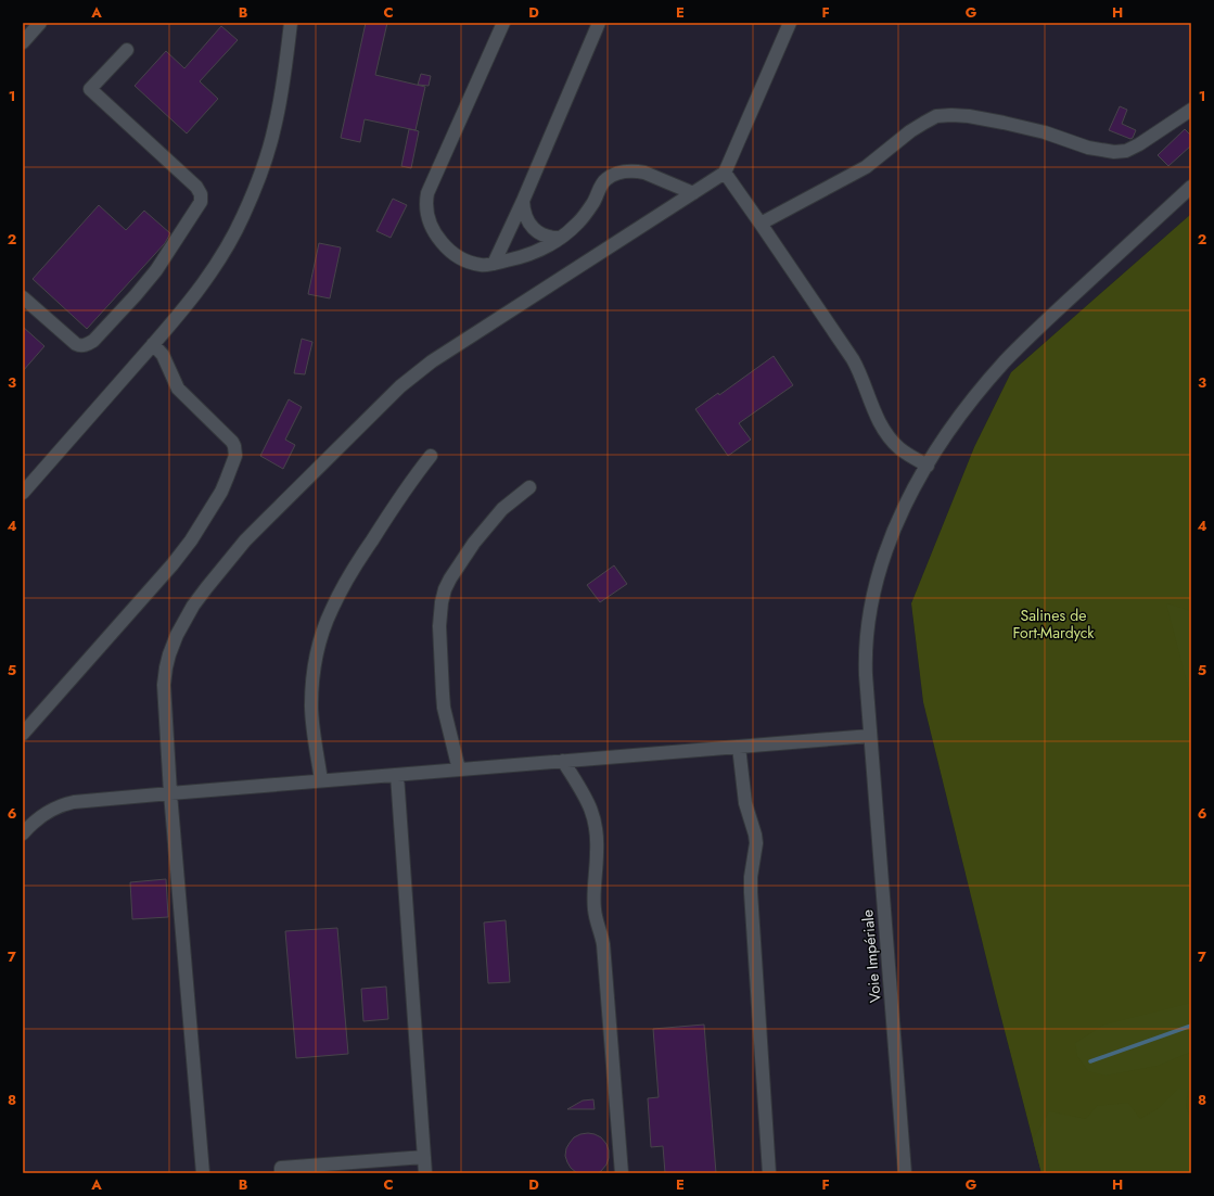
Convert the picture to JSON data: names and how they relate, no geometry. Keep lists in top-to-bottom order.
{
  "streets": {
    "street": ["Voie Impériale"]
  },
  "parks": ["Salines de Fort-Mardyck"],
  "grid": {
    "columns": [
      "A",
      "B",
      "C",
      "D",
      "E",
      "F",
      "G",
      "H"
    ],
    "rows": [
      "1",
      "2",
      "3",
      "4",
      "5",
      "6",
      "7",
      "8"
    ]
  }
}
